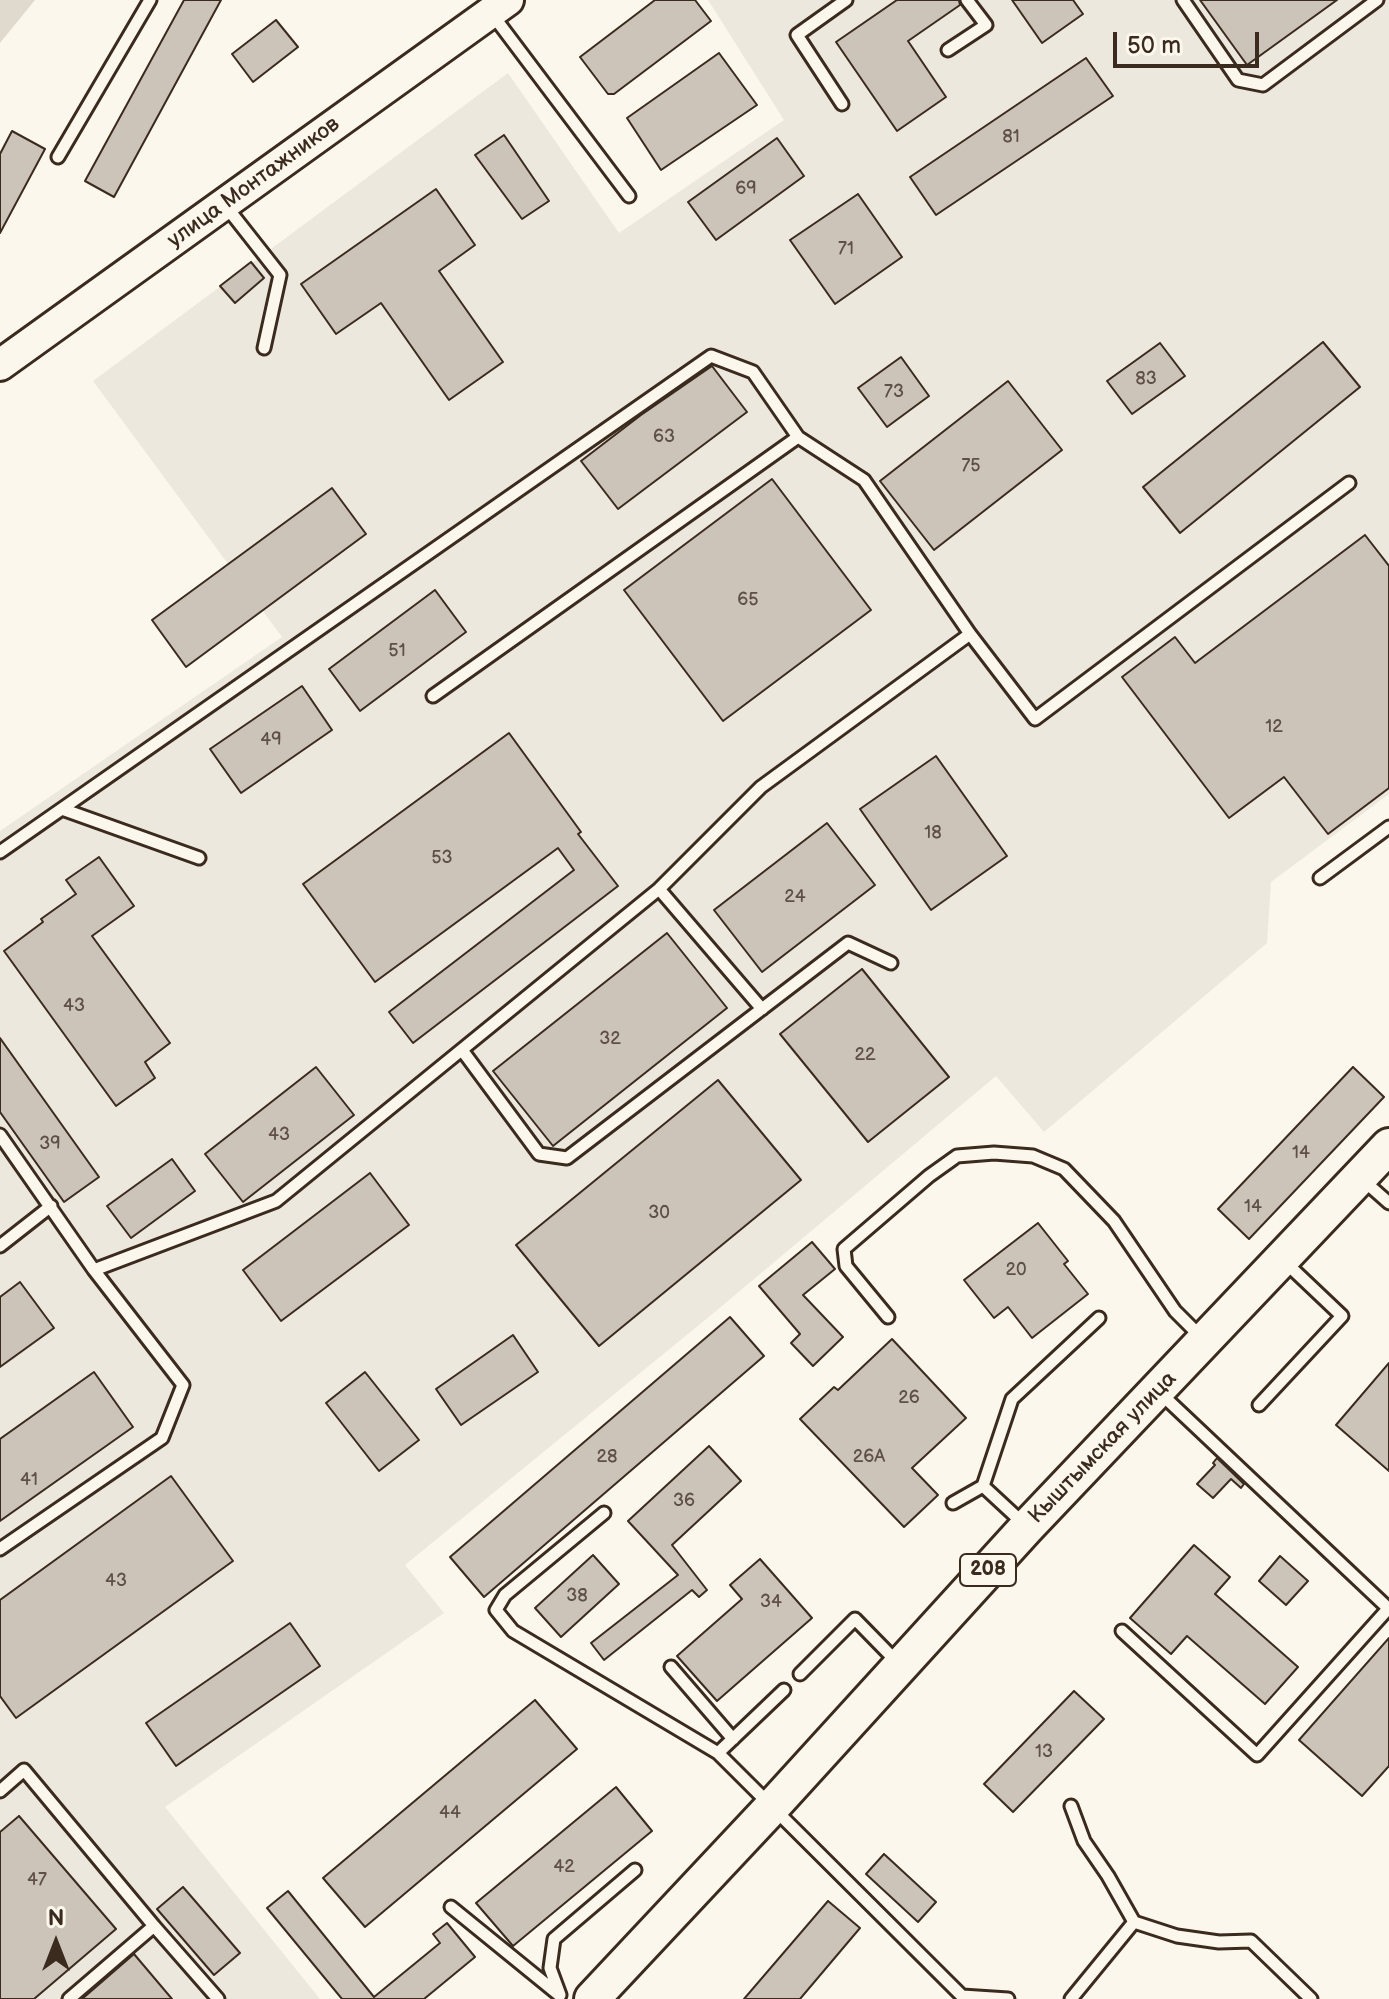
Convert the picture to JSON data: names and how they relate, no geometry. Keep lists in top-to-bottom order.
{
  "streets": {
    "main road": ["Кыштымская улица", "208"],
    "street": ["улица Монтажников"]
  },
  "house_numbers": [
    "81",
    "69",
    "71",
    "83",
    "73",
    "63",
    "75",
    "65",
    "51",
    "12",
    "49",
    "18",
    "53",
    "24",
    "43",
    "32",
    "22",
    "43",
    "39",
    "14",
    "14",
    "30",
    "20",
    "26",
    "28",
    "26А",
    "41",
    "36",
    "43",
    "38",
    "34",
    "13",
    "44",
    "42",
    "47"
  ],
  "scale_bar": "50 m",
  "north": "top"
}
